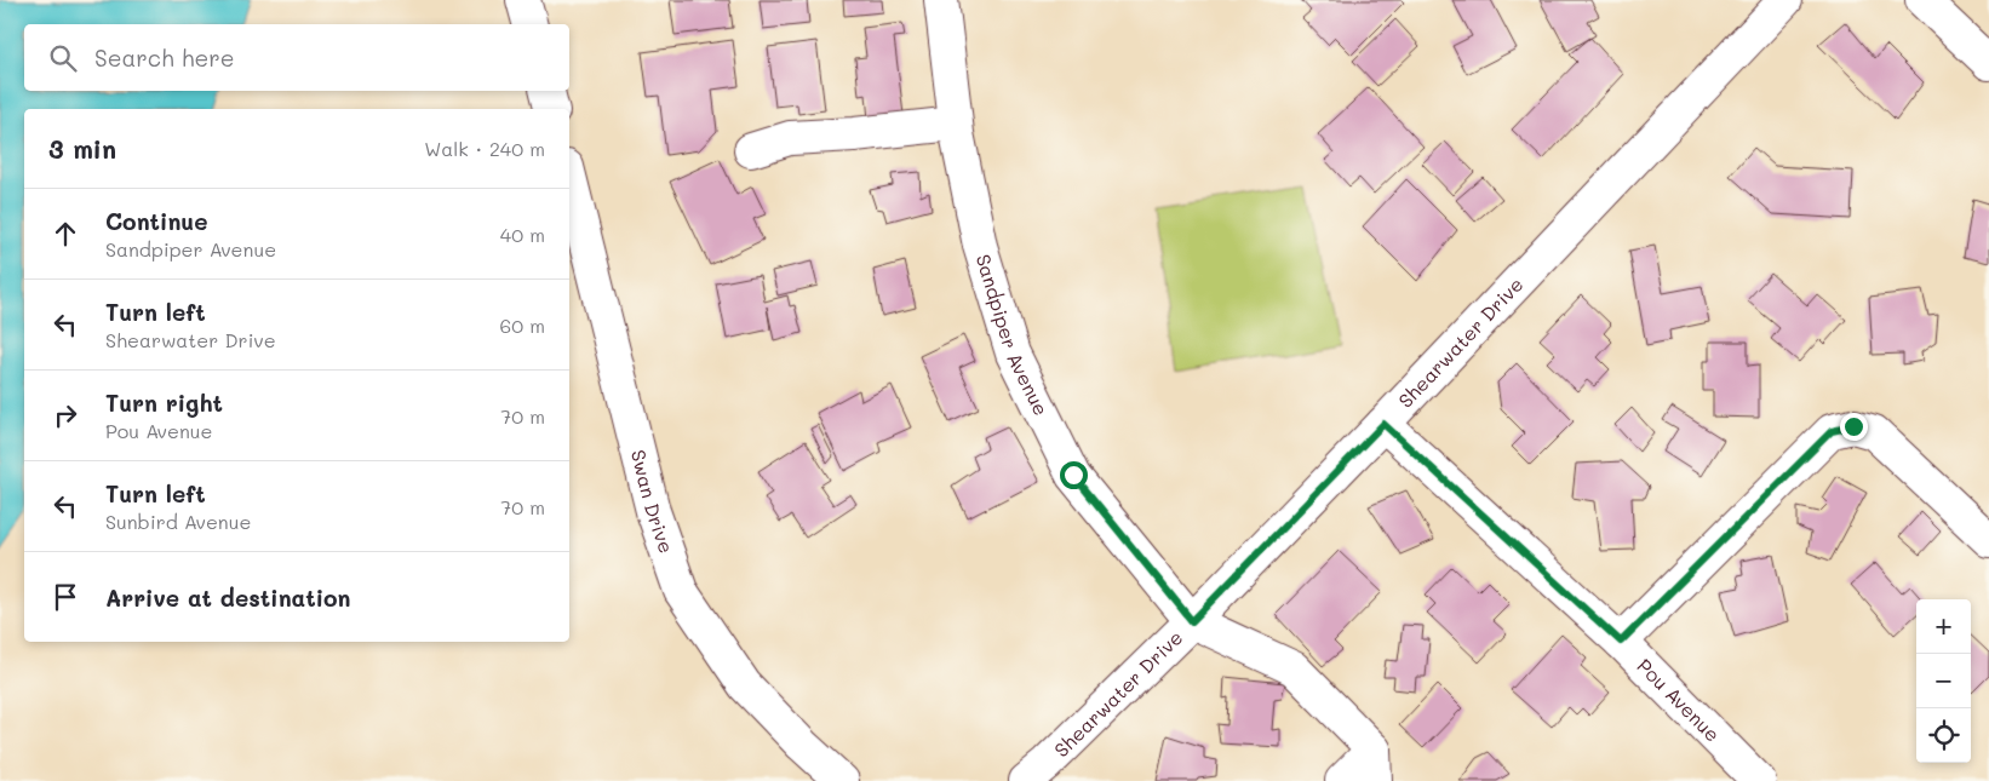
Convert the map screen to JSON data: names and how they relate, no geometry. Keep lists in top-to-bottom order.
{
  "streets": {
    "street": [
      "Sandpiper Avenue",
      "Shearwater Drive",
      "Swan Drive",
      "Pou Avenue"
    ]
  },
  "crossings": [
    ["Sandpiper Avenue", "Shearwater Drive"],
    ["Shearwater Drive", "Pou Avenue"]
  ],
  "page": {
    "search": "Search here",
    "heading": ["3 min", "Walk · 240 m"],
    "list": [
      ["Continue", "Sandpiper Avenue", "40 m"],
      ["Turn left", "Shearwater Drive", "60 m"],
      ["Turn right", "Pou Avenue", "70 m"],
      ["Turn left", "Sunbird Avenue", "70 m"],
      "Arrive at destination"
    ],
    "map_buttons": ["+", "−"]
  }
}
